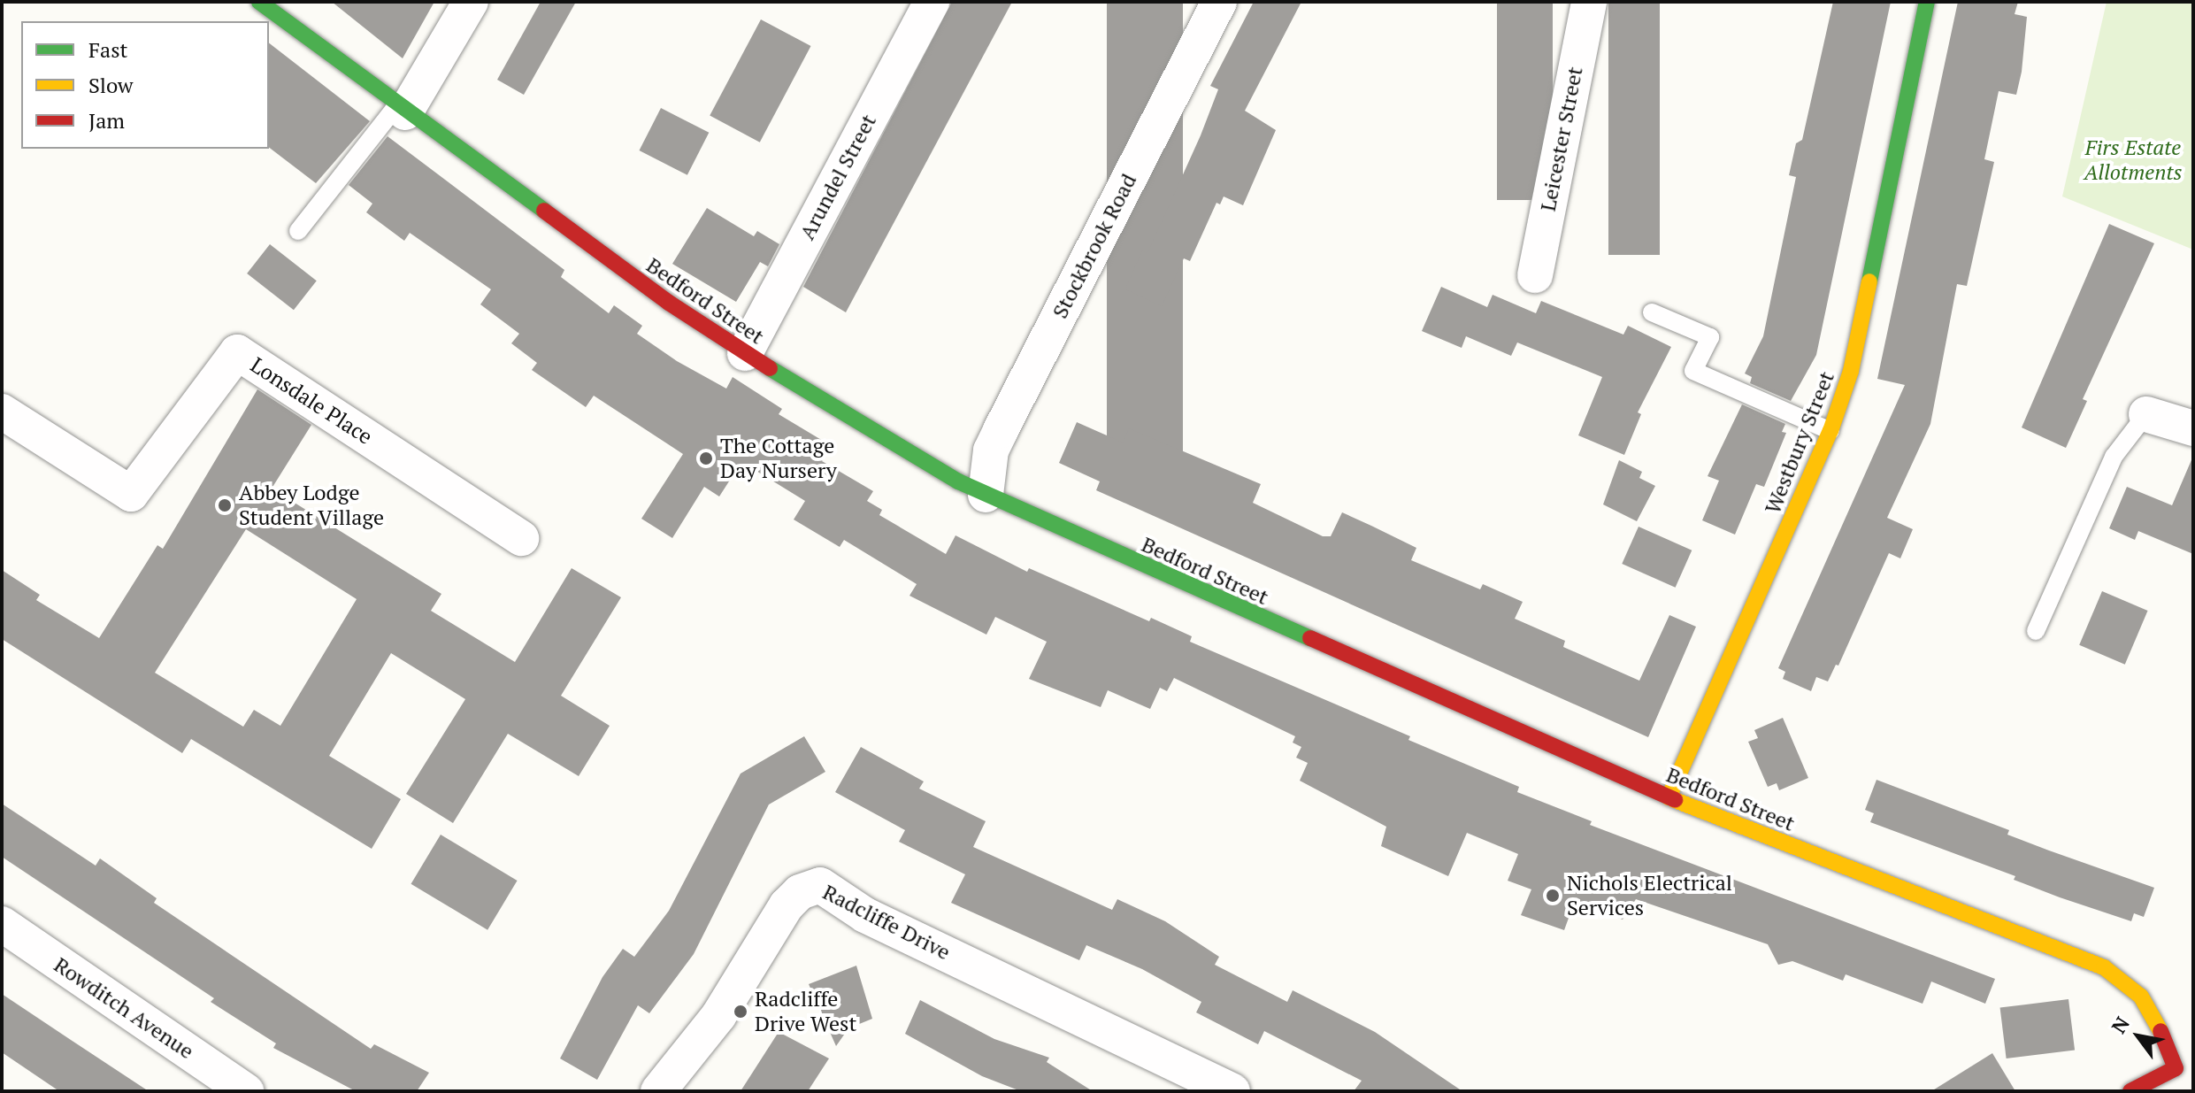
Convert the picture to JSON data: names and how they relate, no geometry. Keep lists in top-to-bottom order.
{
  "streets": {
    "street": [
      "Leicester Street",
      "Arundel Street",
      "Stockbrook Road",
      "Bedford Street",
      "Lonsdale Place",
      "Westbury Street",
      "Radcliffe Drive",
      "Rowditch Avenue"
    ]
  },
  "crossings": [
    ["Arundel Street", "Bedford Street"],
    ["Stockbrook Road", "Bedford Street"],
    ["Bedford Street", "Westbury Street"]
  ],
  "parks": ["Firs Estate Allotments"],
  "places": [
    "The Cottage Day Nursery",
    "Abbey Lodge Student Village",
    "Nichols Electrical Services",
    "Radcliffe Drive West"
  ],
  "legend": ["Fast", "Slow", "Jam"],
  "north": "top left"
}
